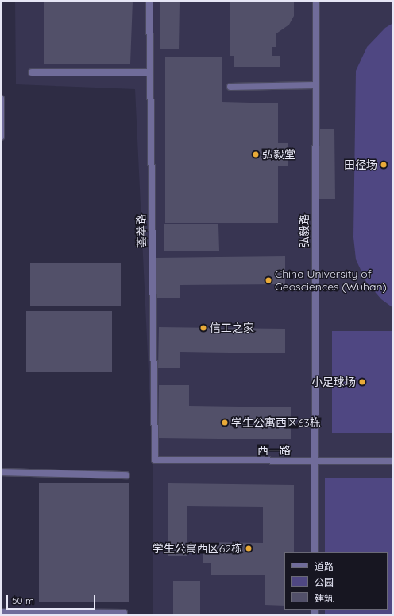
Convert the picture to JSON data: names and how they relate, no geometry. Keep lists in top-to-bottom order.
{
  "streets": {
    "street": ["荟萃路", "弘毅路", "西一路"]
  },
  "crossings": [
    ["荟萃路", "西一路"],
    ["弘毅路", "西一路"]
  ],
  "places": [
    "弘毅堂",
    "田径场",
    "China University of Geosciences (Wuhan)",
    "信工之家",
    "小足球场",
    "学生公寓西区63栋",
    "学生公寓西区62栋"
  ],
  "legend": ["道路", "公园", "建筑"],
  "scale_bar": "50 m"
}
